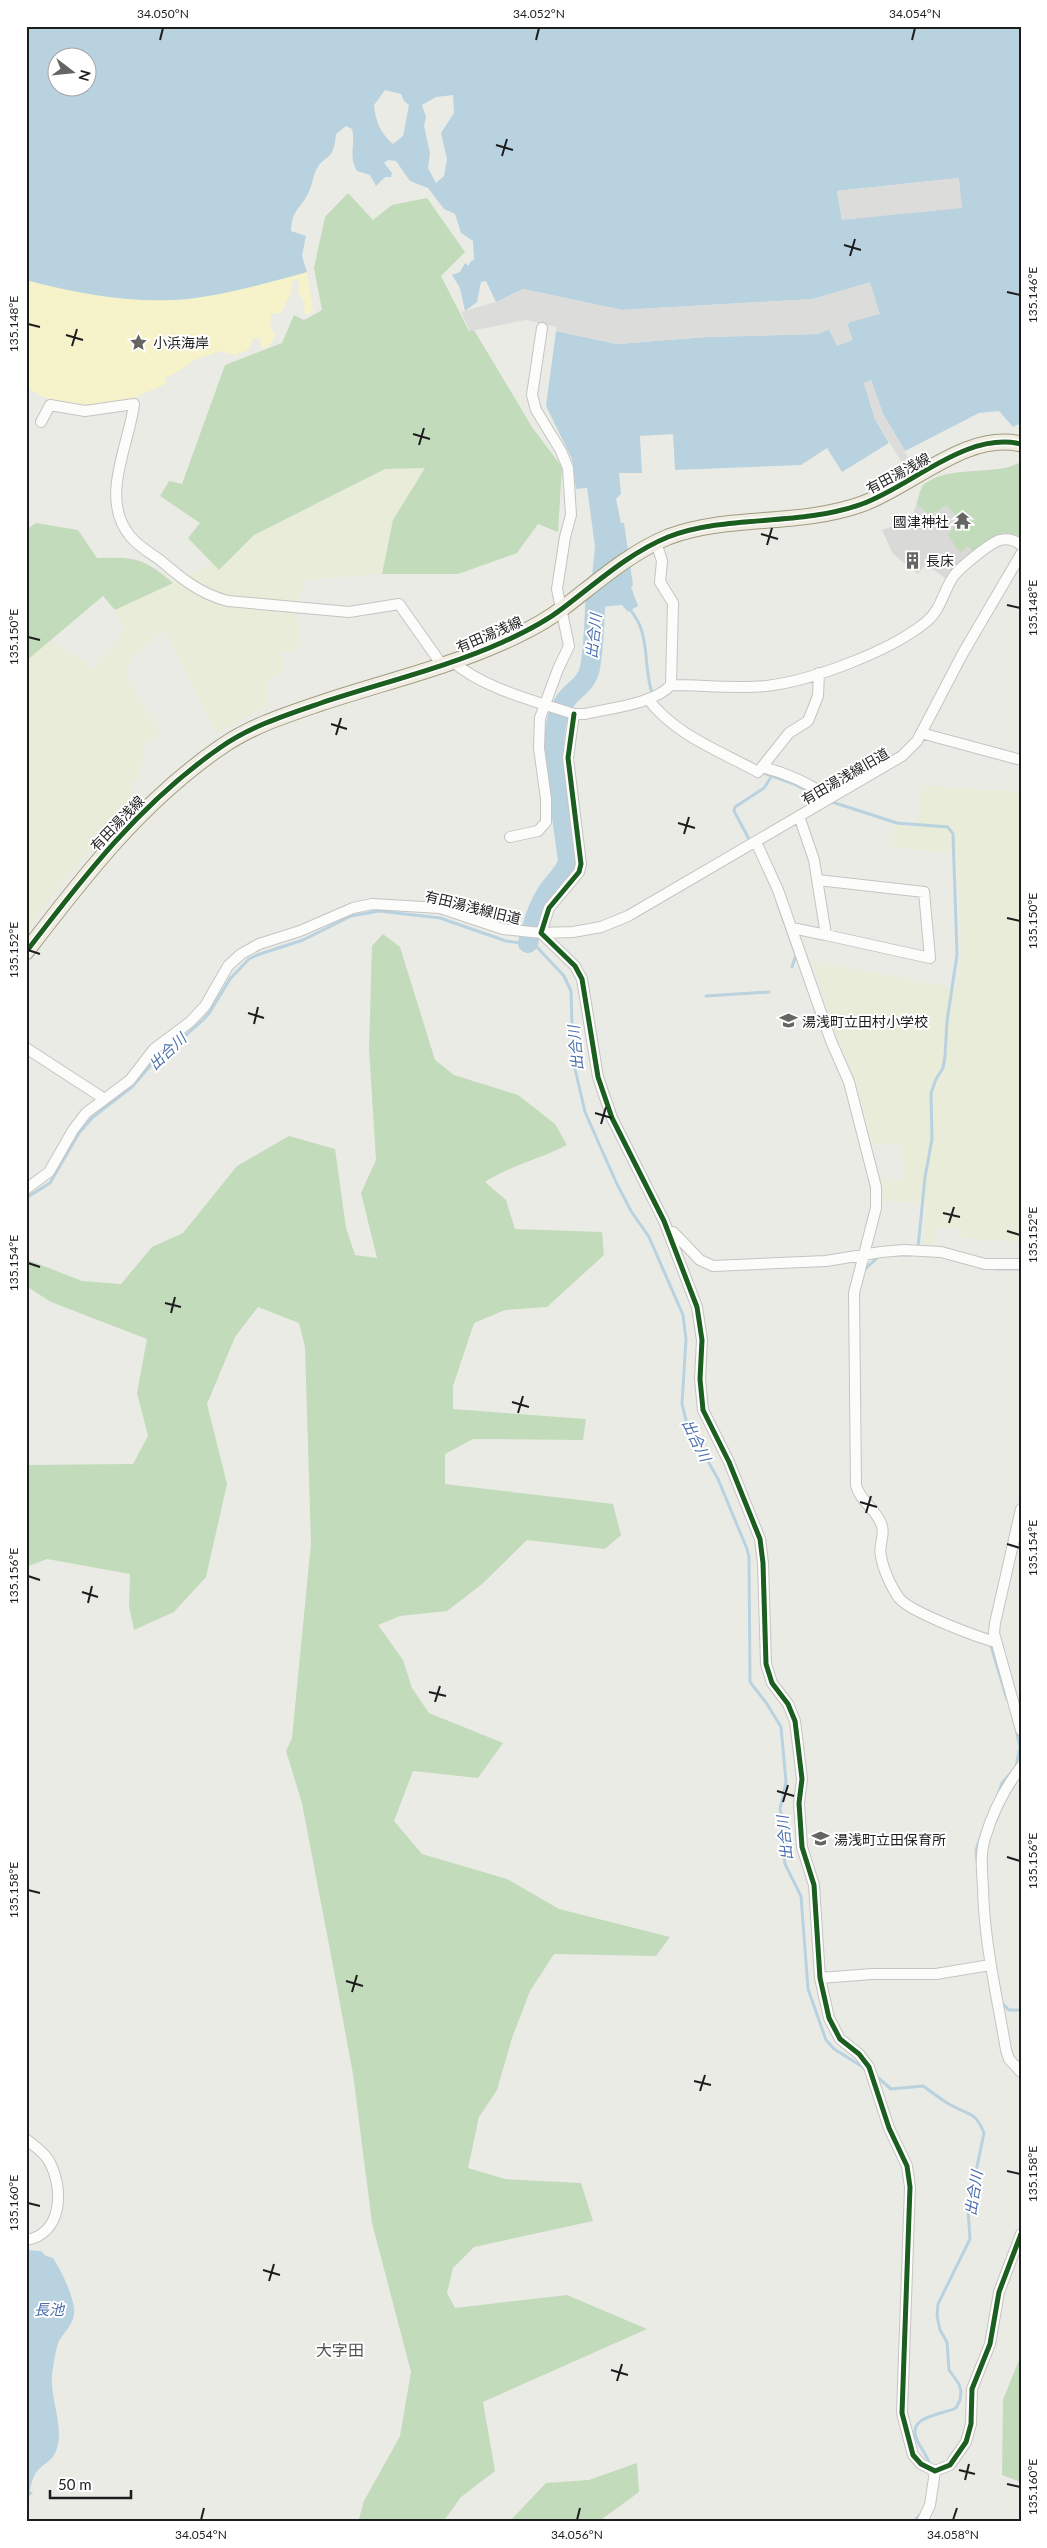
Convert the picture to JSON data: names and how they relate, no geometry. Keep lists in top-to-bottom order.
{
  "streets": {
    "main road": ["有田湯浅線"],
    "street": ["有田湯浅線旧道"]
  },
  "districts": ["大字田"],
  "water": ["出合川", "長池"],
  "places": {
    "place": ["小浜海岸"],
    "temple": ["國津神社"],
    "building": ["長床"],
    "school or university": ["湯浅町立田村小学校", "湯浅町立田保育所"]
  },
  "scale_bar": "50 m",
  "north": "right",
  "coordinates": [
    "34.050°N",
    "34.052°N",
    "34.054°N",
    "135.146°E",
    "135.148°E",
    "135.150°E",
    "135.152°E",
    "135.154°E",
    "135.156°E",
    "135.158°E",
    "135.160°E",
    "34.056°N",
    "34.058°N"
  ]
}
